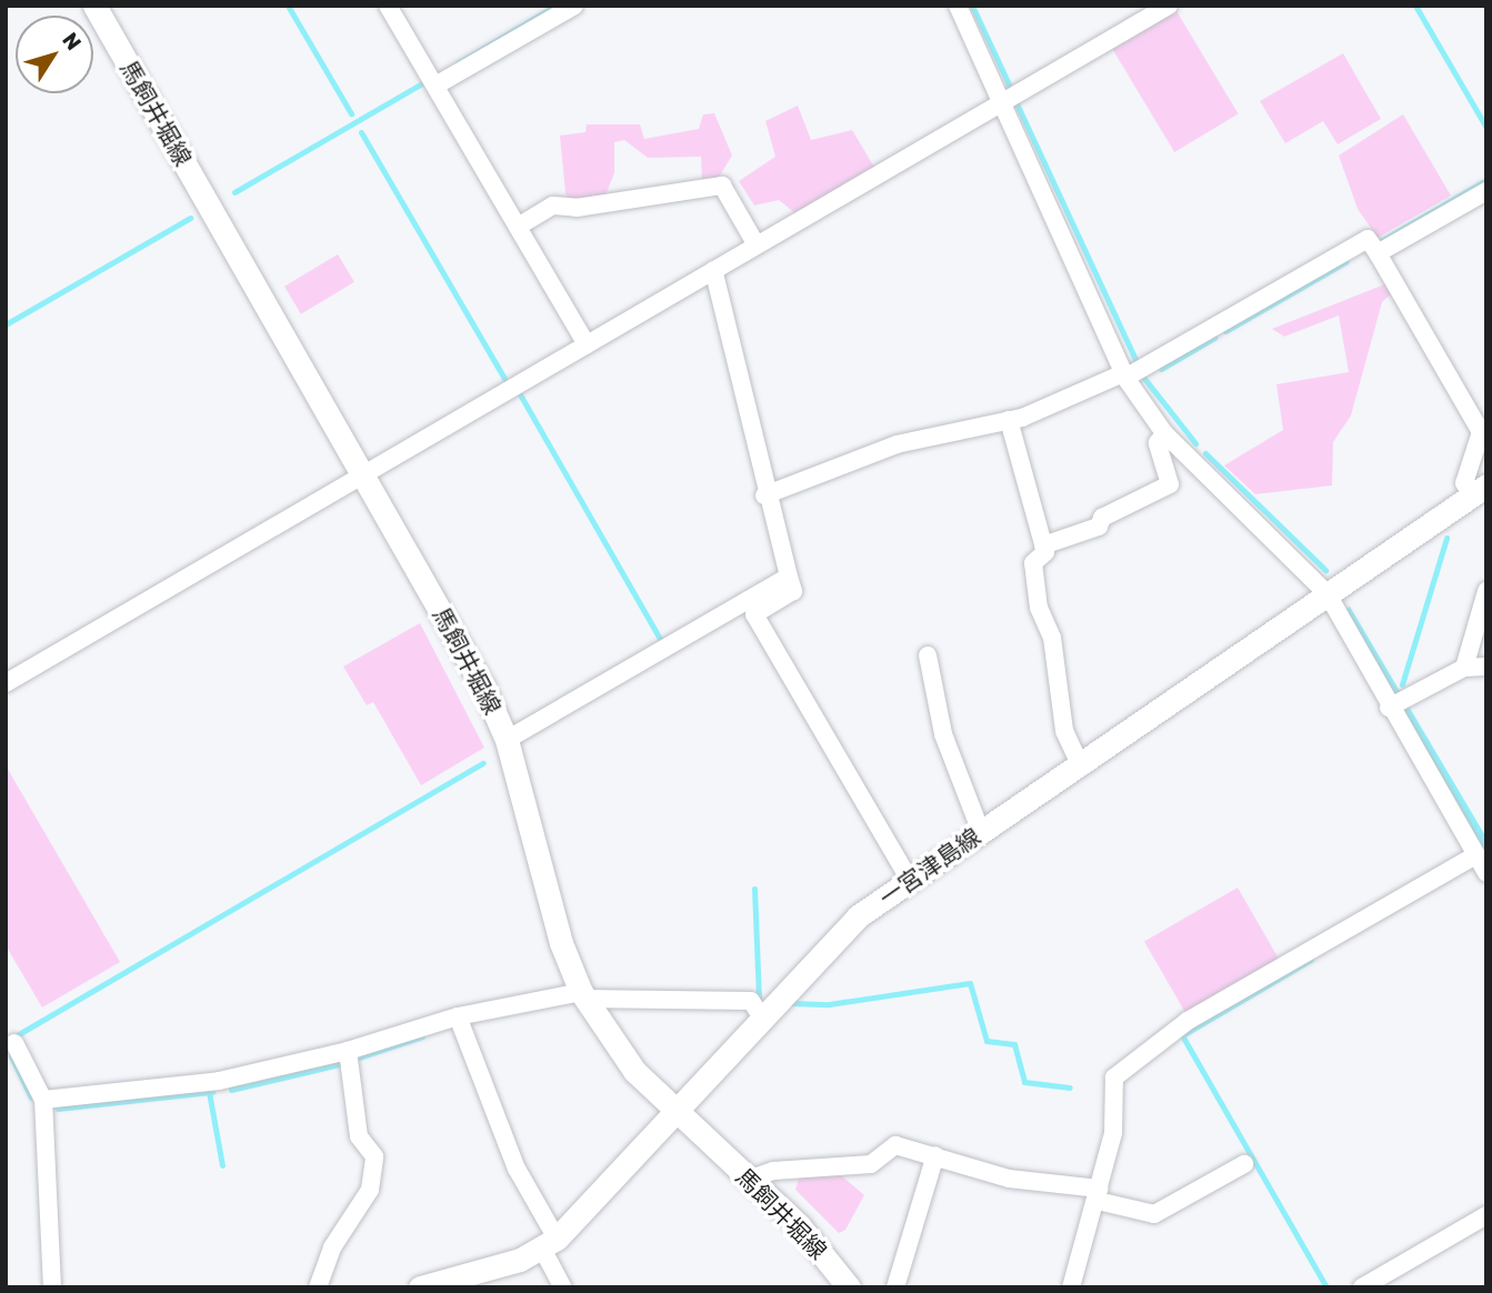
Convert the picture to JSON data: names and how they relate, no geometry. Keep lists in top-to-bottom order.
{
  "streets": {
    "main road": ["馬飼井堀線", "一宮津島線"]
  },
  "crossings": [
    ["馬飼井堀線", "一宮津島線"]
  ],
  "north": "top right"
}
